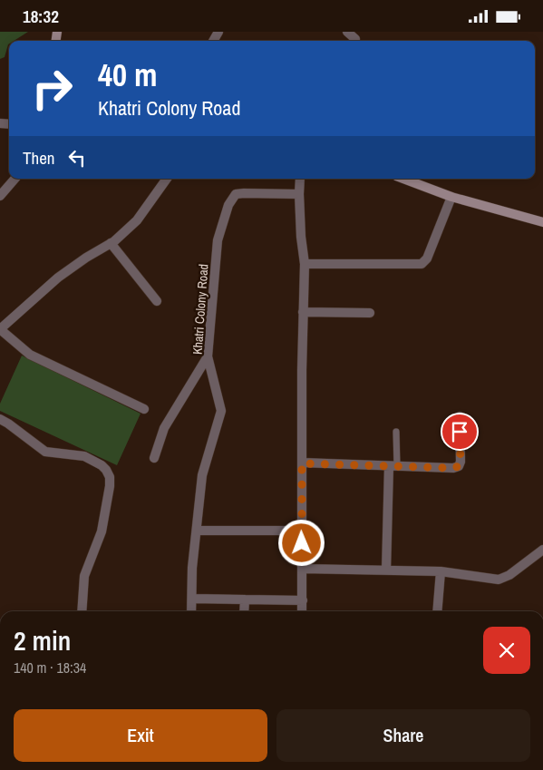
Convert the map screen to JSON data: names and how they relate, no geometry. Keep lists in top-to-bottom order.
{
  "streets": {
    "street": ["Khatri Colony Road"]
  },
  "page": {
    "status": "18:32",
    "turn": ["40 m", "Khatri Colony Road"],
    "then": "Then",
    "heading": ["2 min", "140 m · 18:34"],
    "buttons": ["Exit", "Share"]
  }
}
